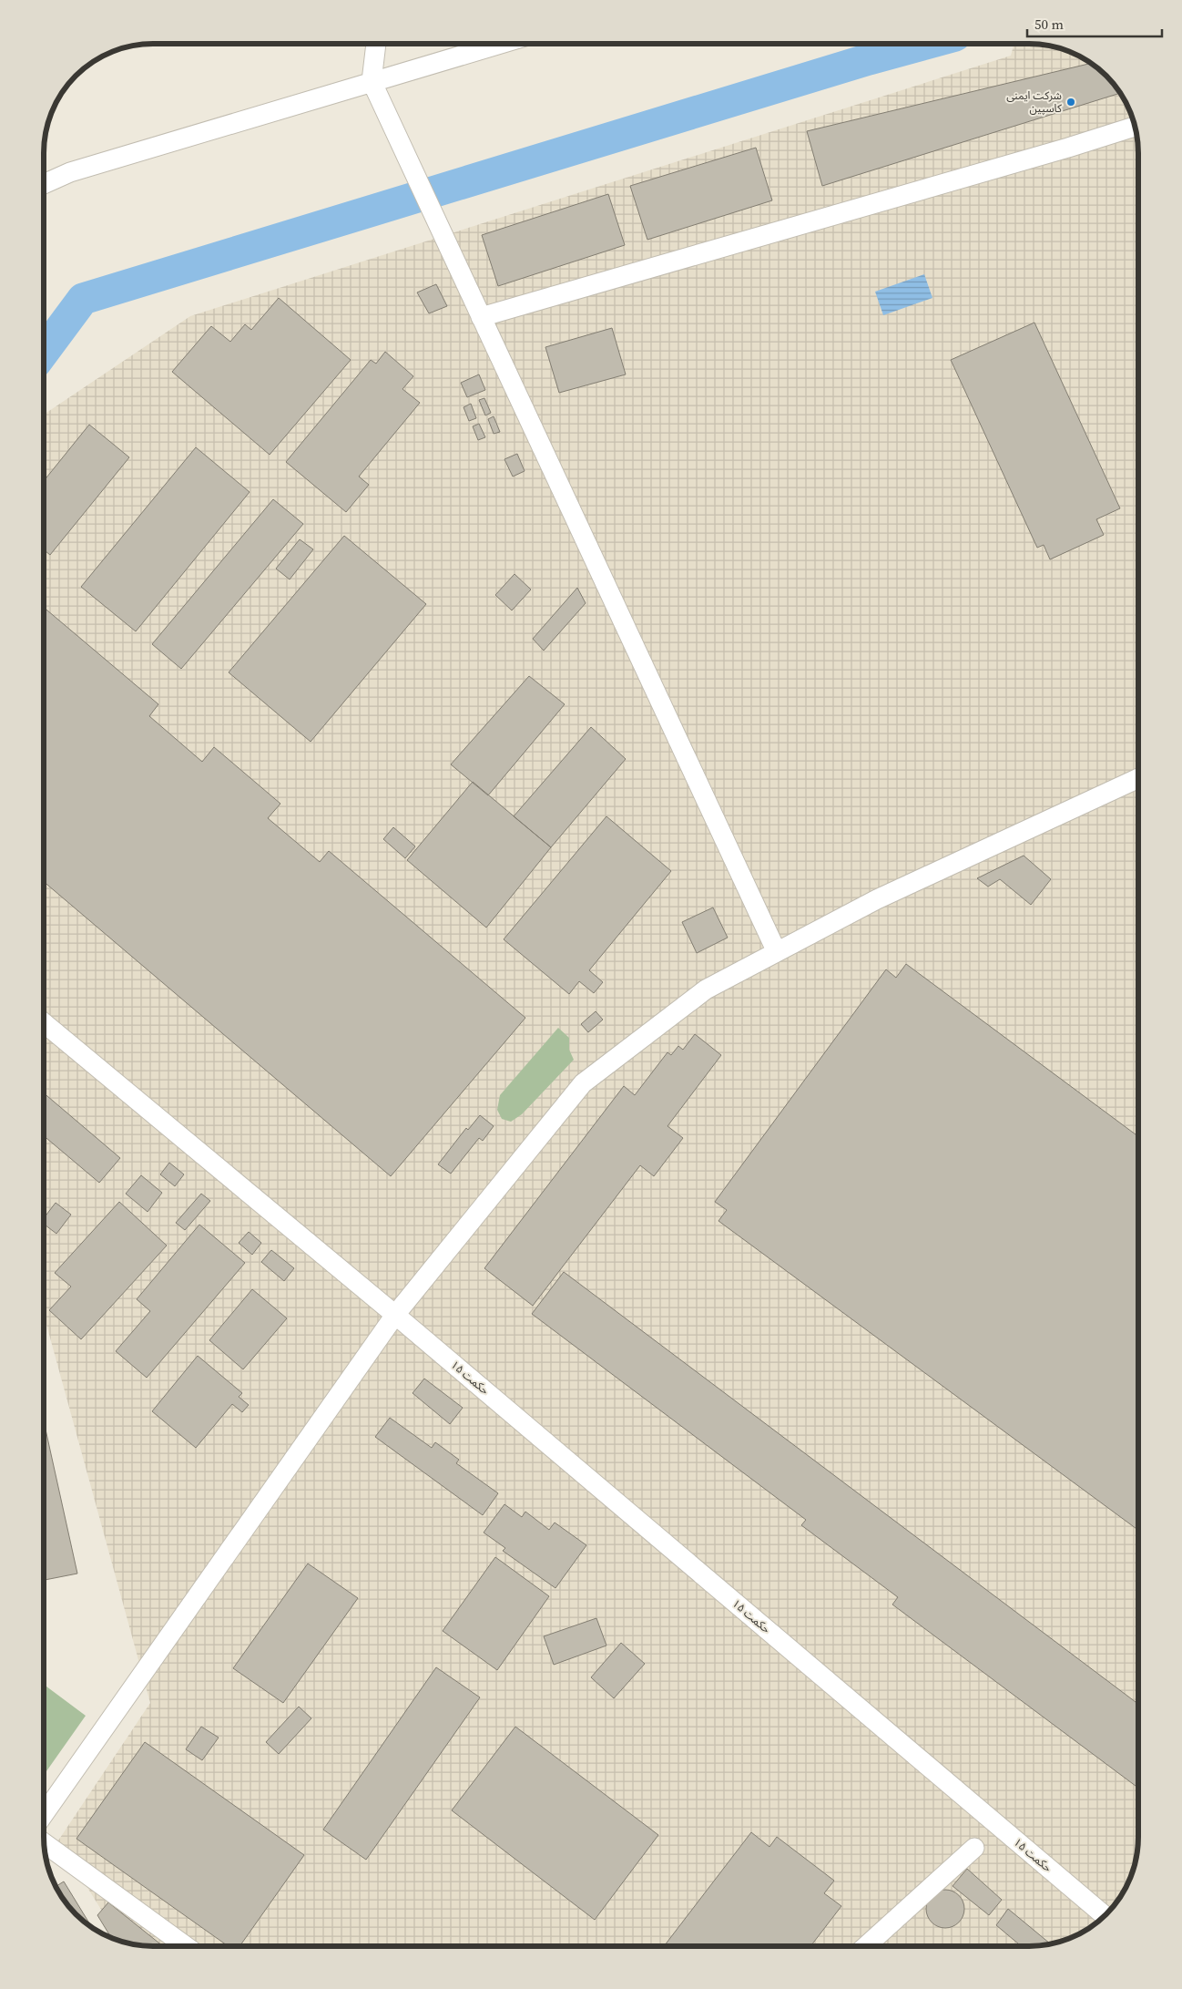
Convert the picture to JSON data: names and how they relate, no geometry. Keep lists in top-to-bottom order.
{
  "streets": {
    "street": ["حکمت ۱۵"]
  },
  "places": ["شرکت ایمنی کاسپین"],
  "scale_bar": "50 m"
}
